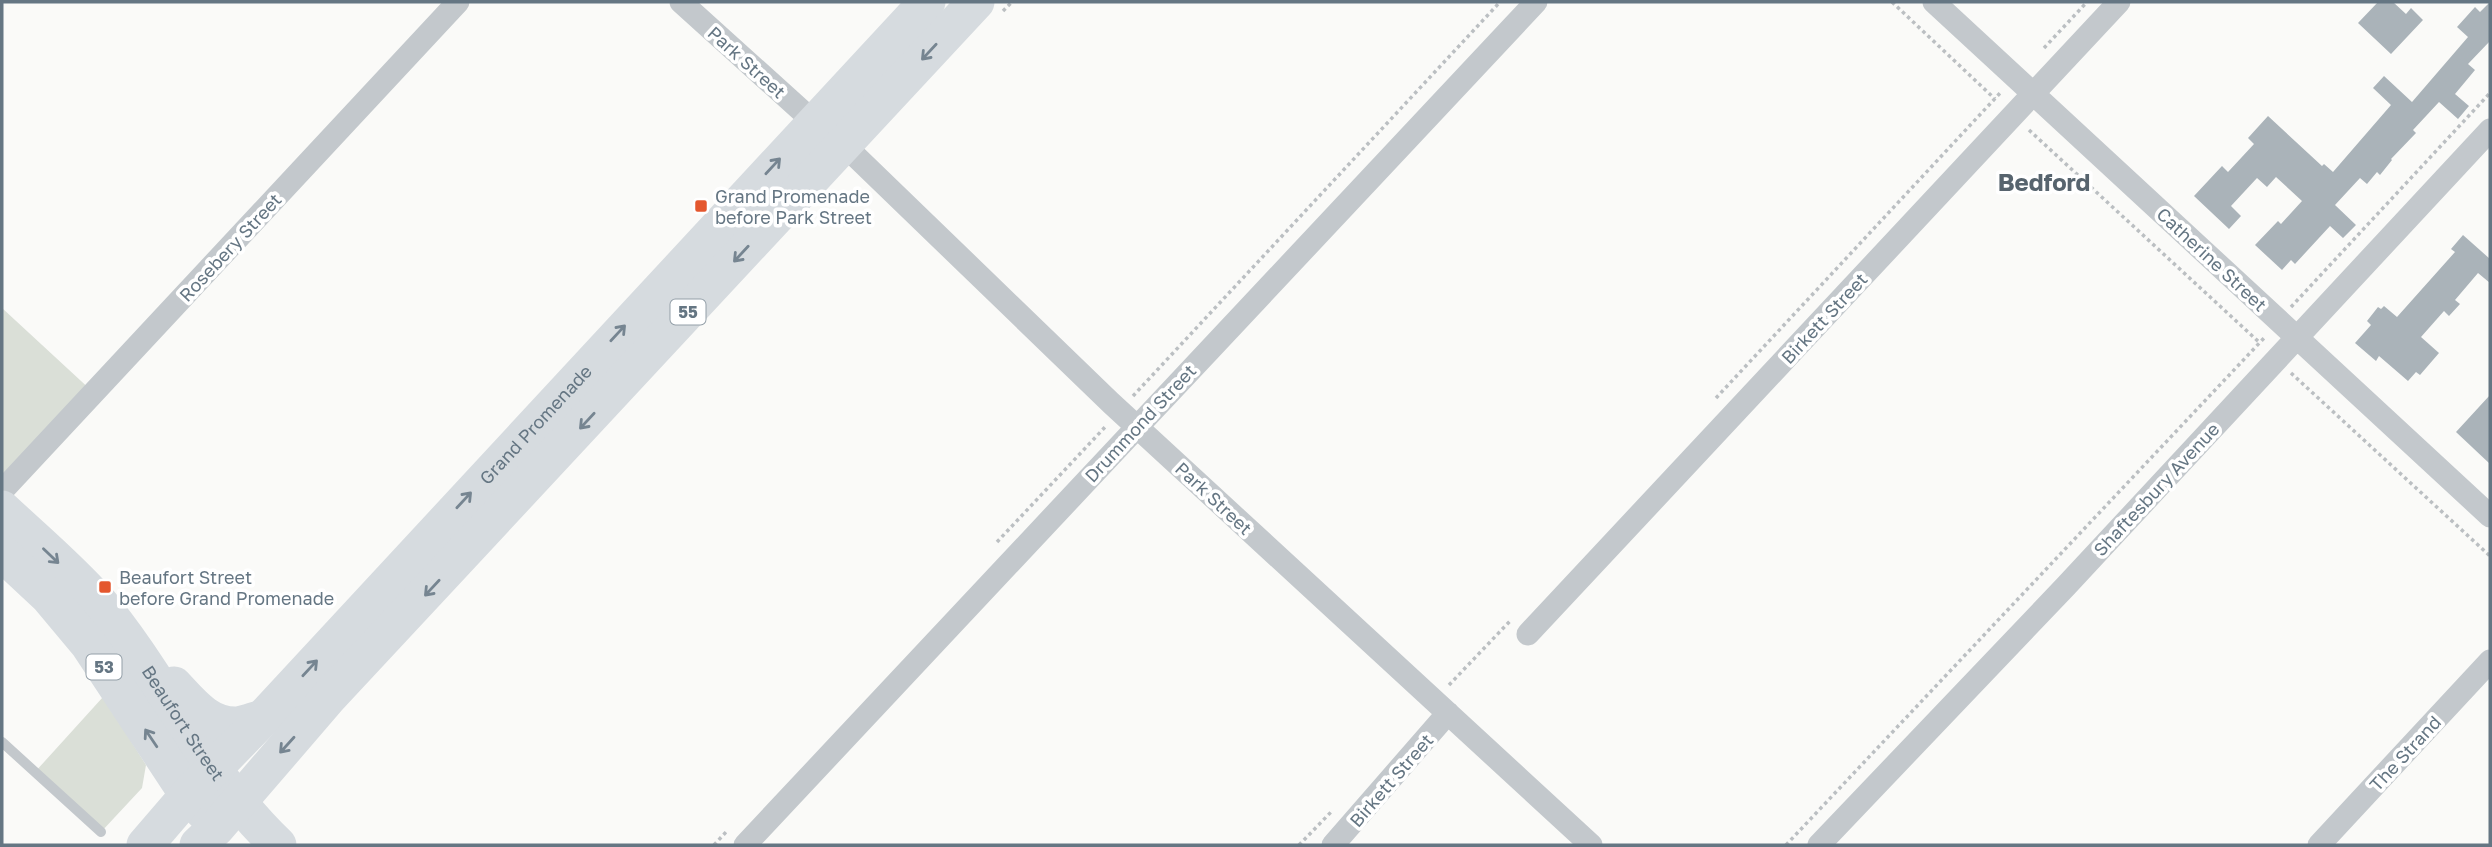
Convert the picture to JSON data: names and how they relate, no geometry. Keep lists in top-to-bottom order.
{
  "streets": {
    "main road": [
      "55",
      "Grand Promenade",
      "53",
      "Beaufort Street"
    ],
    "street": [
      "Park Street",
      "Rosebery Street",
      "Catherine Street",
      "Birkett Street",
      "Drummond Street",
      "Shaftesbury Avenue",
      "The Strand"
    ]
  },
  "crossings": [
    ["Park Street", "Birkett Street"],
    ["Park Street", "Grand Promenade"],
    ["Park Street", "Drummond Street"],
    ["Catherine Street", "Birkett Street"],
    ["Catherine Street", "Shaftesbury Avenue"],
    ["Grand Promenade", "Beaufort Street"]
  ],
  "districts": ["Bedford"],
  "places": {
    "transit": ["Grand Promenade before Park Street", "Beaufort Street before Grand Promenade"]
  }
}
